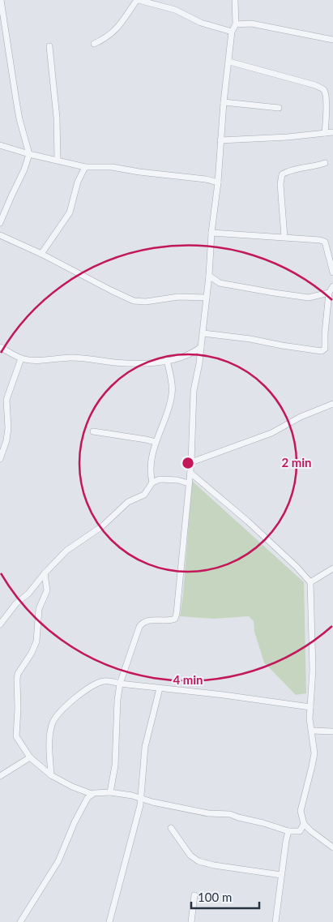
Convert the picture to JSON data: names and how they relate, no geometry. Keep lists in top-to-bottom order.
{
  "scale_bar": "100 m",
  "rings": ["2 min", "4 min"]
}
